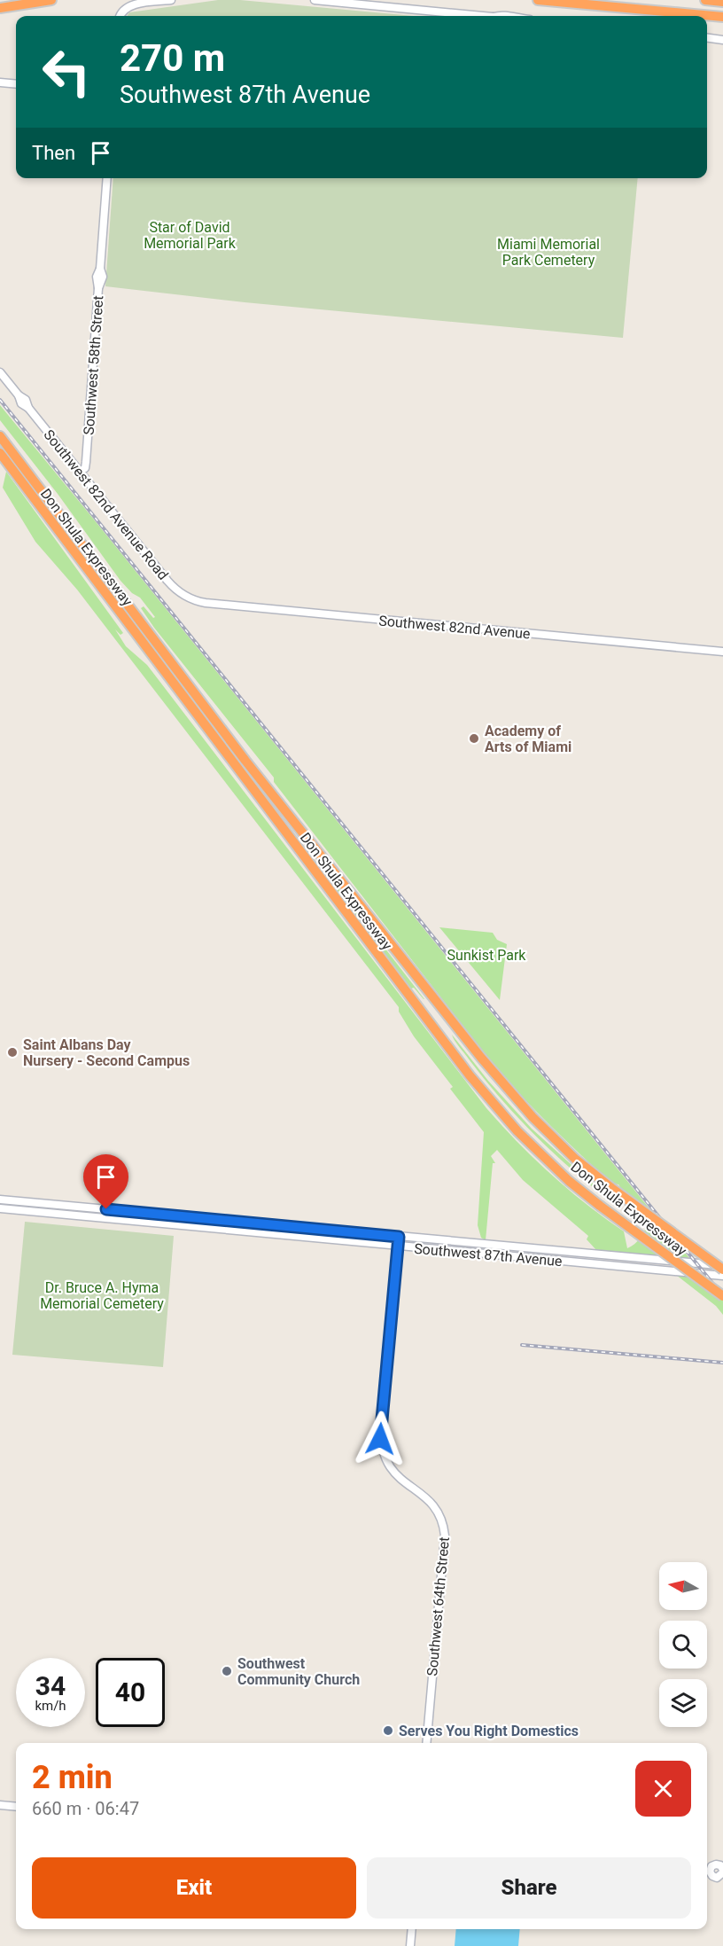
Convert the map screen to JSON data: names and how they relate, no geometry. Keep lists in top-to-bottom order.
{
  "streets": {
    "highway": ["Don Shula Expressway"],
    "street": [
      "Southwest 58th Street",
      "Southwest 82nd Avenue Road",
      "Southwest 82nd Avenue",
      "Southwest 87th Avenue",
      "Southwest 64th Street"
    ]
  },
  "crossings": [
    ["Southwest 58th Street", "Southwest 82nd Avenue Road"],
    ["Southwest 82nd Avenue Road", "Southwest 82nd Avenue"],
    ["Don Shula Expressway", "Southwest 87th Avenue"],
    ["Southwest 87th Avenue", "Southwest 64th Street"]
  ],
  "parks": [
    "Star of David Memorial Park",
    "Miami Memorial Park Cemetery",
    "Sunkist Park",
    "Dr. Bruce A. Hyma Memorial Cemetery"
  ],
  "places": [
    "Academy of Arts of Miami",
    "Saint Albans Day Nursery - Second Campus",
    "Southwest Community Church",
    "Serves You Right Domestics"
  ],
  "north": "left",
  "page": {
    "turn": ["270 m", "Southwest 87th Avenue"],
    "then": "Then",
    "speed": "34 km/h",
    "limit": "40",
    "heading": ["2 min", "660 m · 06:47"],
    "buttons": ["Exit", "Share"]
  }
}
